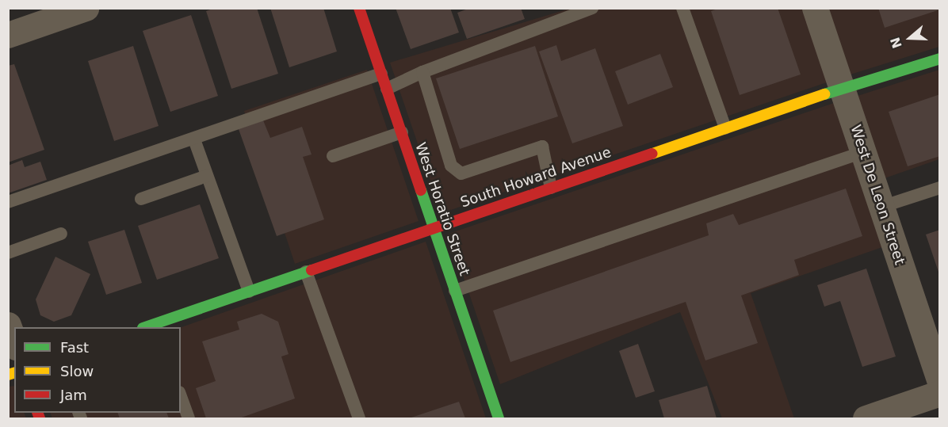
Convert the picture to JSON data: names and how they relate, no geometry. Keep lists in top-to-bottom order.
{
  "streets": {
    "main road": ["South Howard Avenue", "West Horatio Street"],
    "street": ["West De Leon Street"]
  },
  "crossings": [
    ["South Howard Avenue", "West De Leon Street"],
    ["South Howard Avenue", "West Horatio Street"]
  ],
  "legend": ["Fast", "Slow", "Jam"],
  "north": "left"
}
